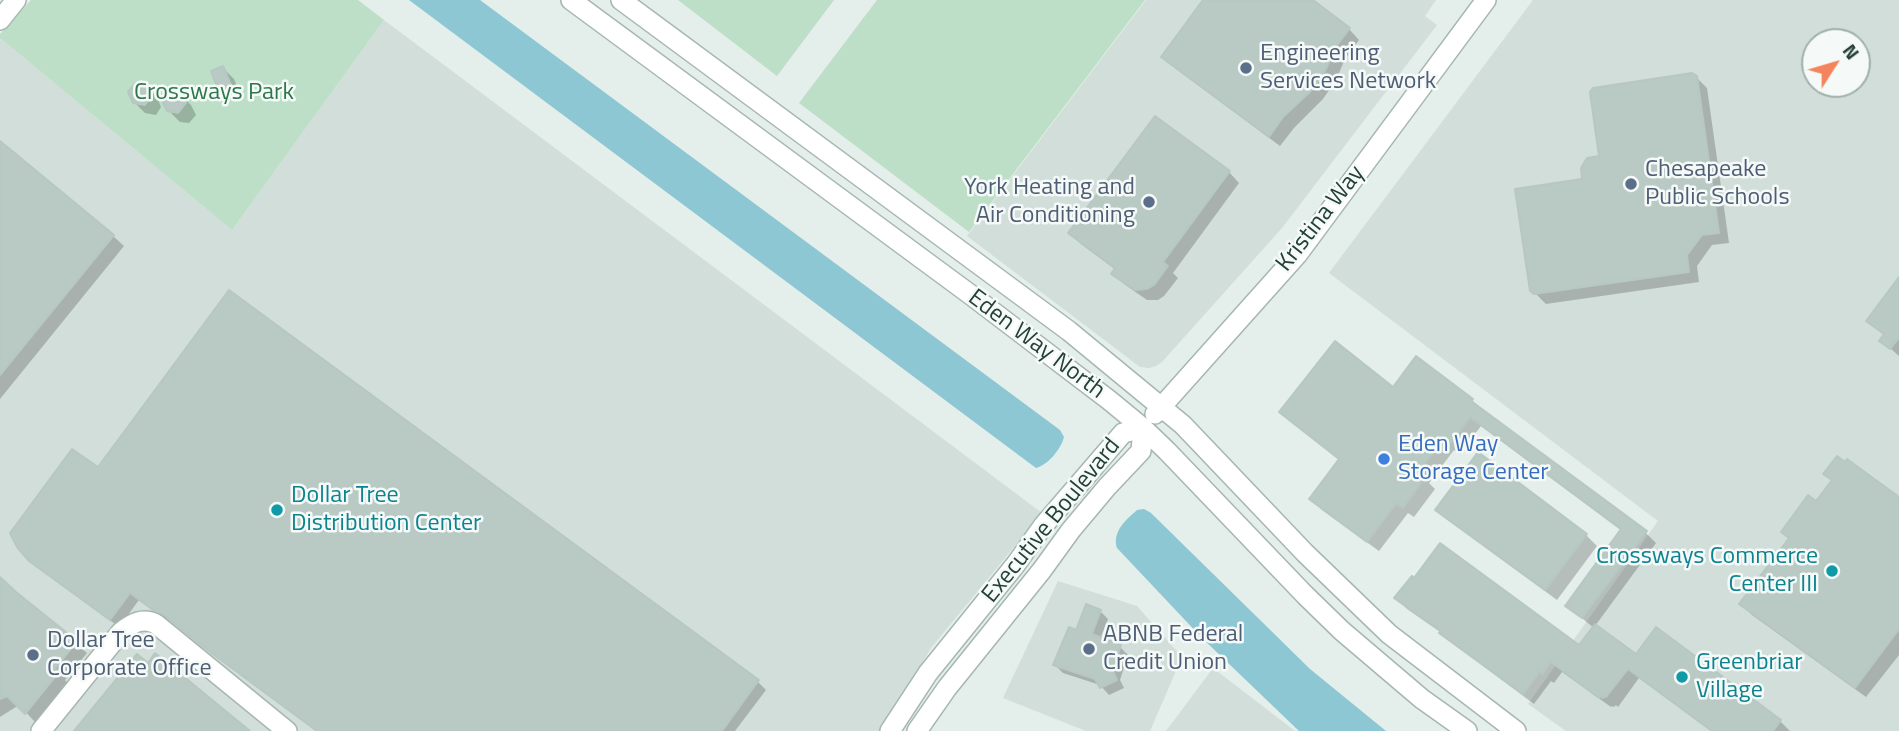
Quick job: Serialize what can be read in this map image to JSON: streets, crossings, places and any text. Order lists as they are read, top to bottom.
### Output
{
  "streets": {
    "street": ["Kristina Way", "Eden Way North", "Executive Boulevard"]
  },
  "crossings": [
    ["Kristina Way", "Eden Way North"],
    ["Kristina Way", "Executive Boulevard"],
    ["Eden Way North", "Executive Boulevard"]
  ],
  "parks": ["Crossways Park"],
  "places": [
    "Engineering Services Network",
    "Chesapeake Public Schools",
    "York Heating and Air Conditioning",
    "Eden Way Storage Center",
    "Dollar Tree Distribution Center",
    "Crossways Commerce Center III",
    "ABNB Federal Credit Union",
    "Dollar Tree Corporate Office",
    "Greenbriar Village"
  ],
  "north": "top right"
}
